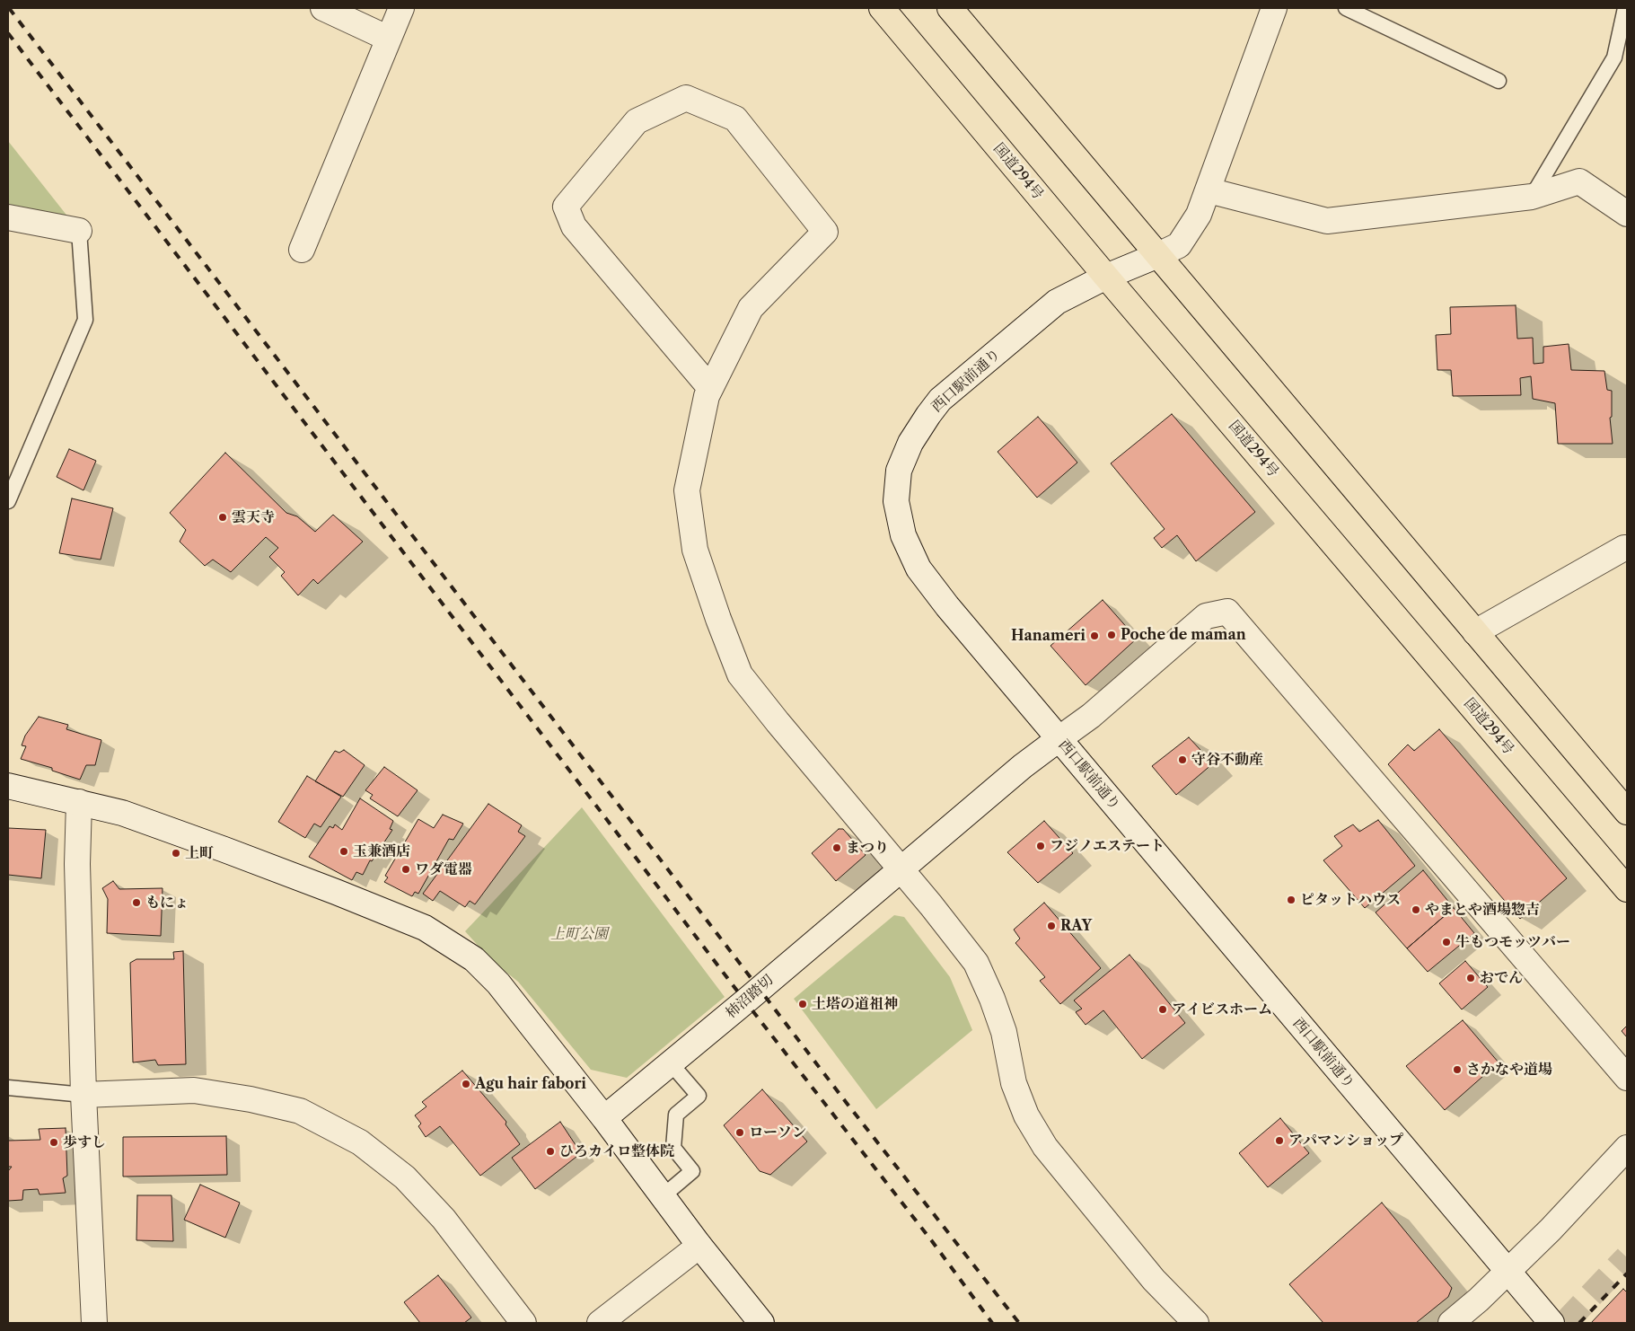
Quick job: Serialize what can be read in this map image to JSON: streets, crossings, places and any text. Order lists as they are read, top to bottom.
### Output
{
  "streets": {
    "highway": ["国道294号"],
    "street": ["西口駅前通り", "柿沼踏切"]
  },
  "crossings": [
    ["国道294号", "西口駅前通り"],
    ["西口駅前通り", "柿沼踏切"]
  ],
  "parks": ["上町公園"],
  "places": [
    "雲天寺",
    "Poche de maman",
    "Hanameri",
    "守谷不動産",
    "フジノエステート",
    "まつり",
    "玉兼酒店",
    "上町",
    "ワダ電器",
    "ピタットハウス",
    "もにょ",
    "やまとや酒場惣吉",
    "RAY",
    "牛もつモッツバー",
    "おでん",
    "土塔の道祖神",
    "アイビスホーム",
    "さかなや道場",
    "Agu hair fabori",
    "ローソン",
    "アパマンショップ",
    "歩すし",
    "ひろカイロ整体院"
  ]
}
